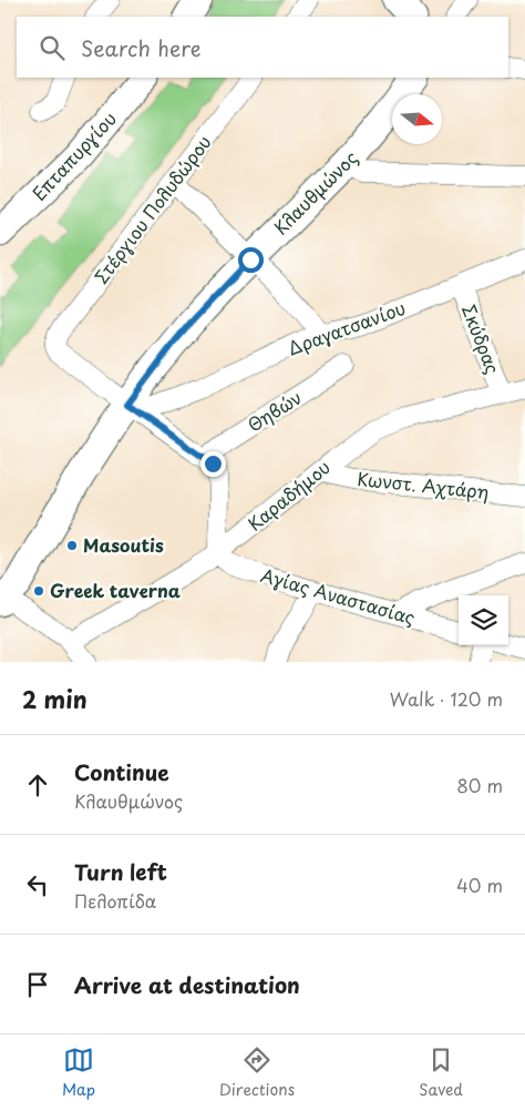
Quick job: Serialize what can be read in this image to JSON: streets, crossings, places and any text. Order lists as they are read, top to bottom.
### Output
{
  "streets": {
    "main road": ["Επταπυργίου", "Κλαυθμώνος"],
    "street": [
      "Στέργιου Πολυδώρου",
      "Δραγατσανίου",
      "Σκύδρας",
      "Θηβών",
      "Κωνστ. Αχτάρη",
      "Καραδήμου",
      "Αγίας Αναστασίας"
    ]
  },
  "crossings": [
    ["Κλαυθμώνος", "Στέργιου Πολυδώρου"],
    ["Κλαυθμώνος", "Δραγατσανίου"],
    ["Στέργιου Πολυδώρου", "Δραγατσανίου"],
    ["Δραγατσανίου", "Σκύδρας"],
    ["Σκύδρας", "Καραδήμου"],
    ["Κωνστ. Αχτάρη", "Καραδήμου"],
    ["Καραδήμου", "Αγίας Αναστασίας"]
  ],
  "places": ["Masoutis", "Greek taverna"],
  "north": "right",
  "page": {
    "search": "Search here",
    "heading": ["2 min", "Walk · 120 m"],
    "list": [
      ["Continue", "Κλαυθμώνος", "80 m"],
      ["Turn left", "Πελοπίδα", "40 m"],
      "Arrive at destination"
    ],
    "nav": ["Map", "Directions", "Saved"]
  }
}
